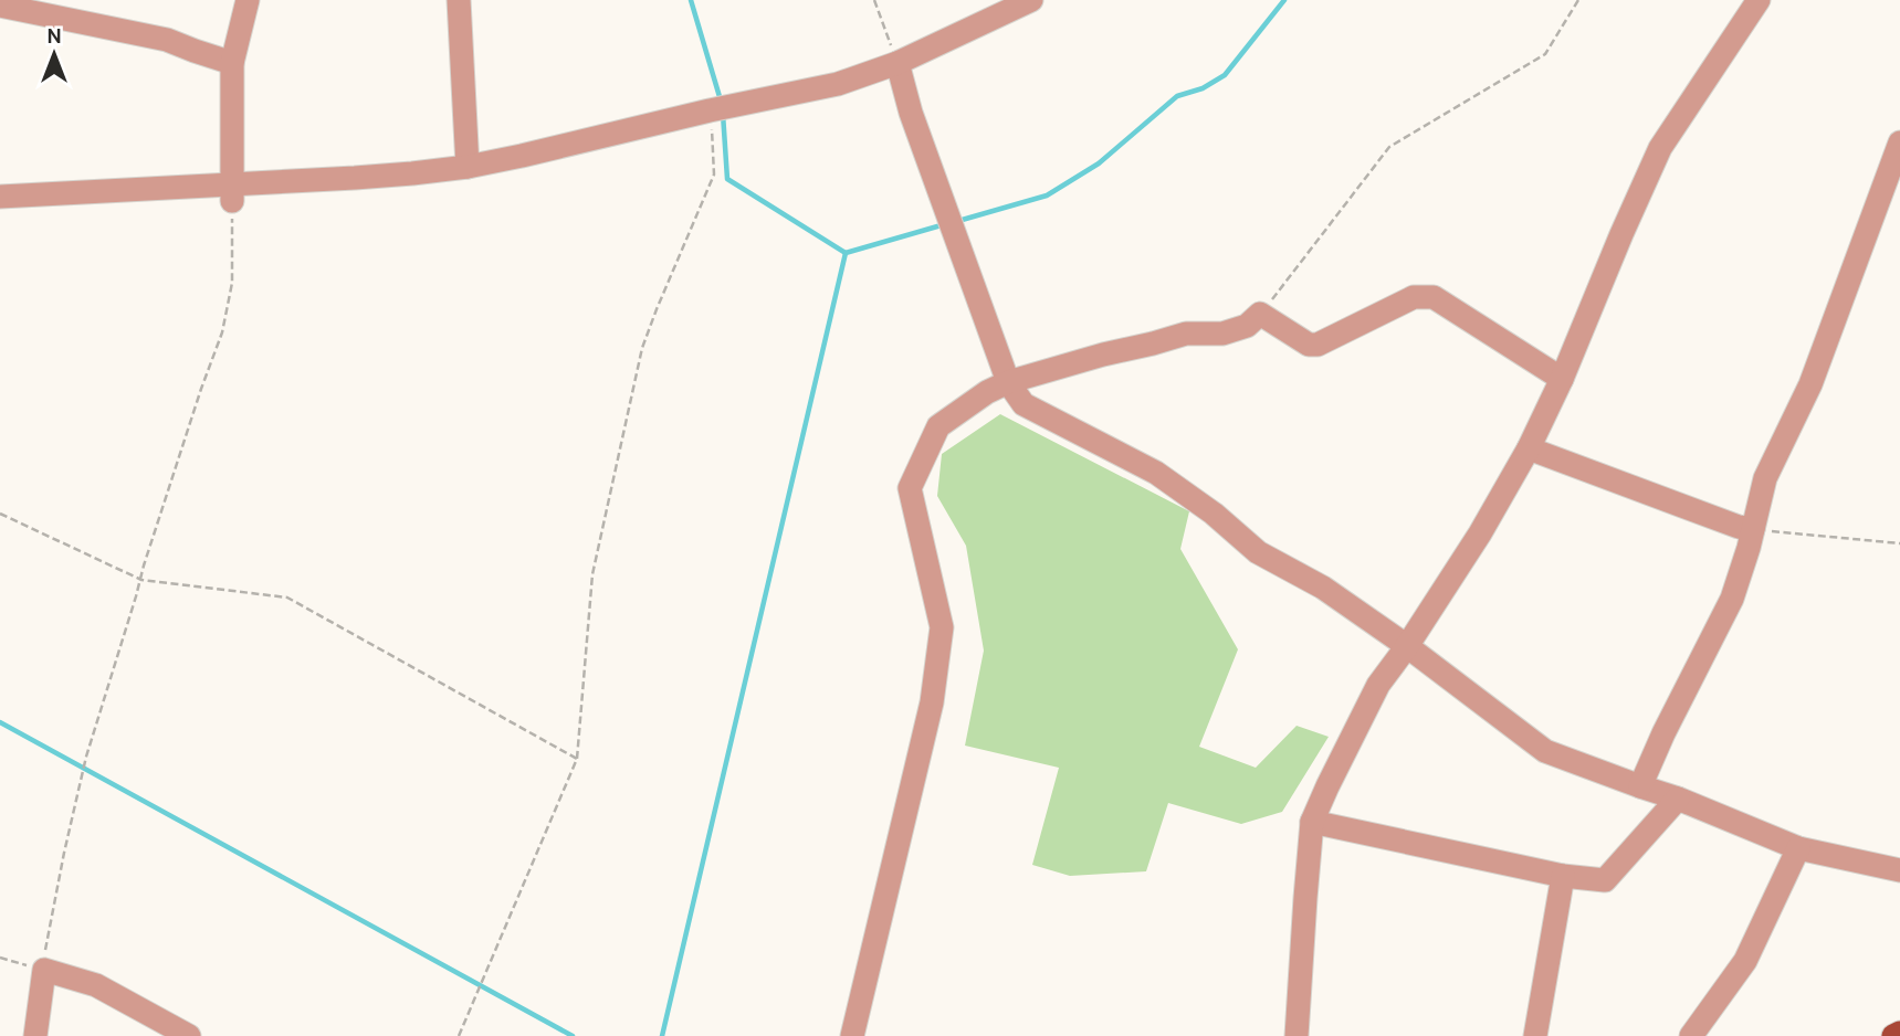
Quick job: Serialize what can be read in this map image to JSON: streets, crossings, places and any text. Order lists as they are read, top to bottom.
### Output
{
  "north": "top"
}
